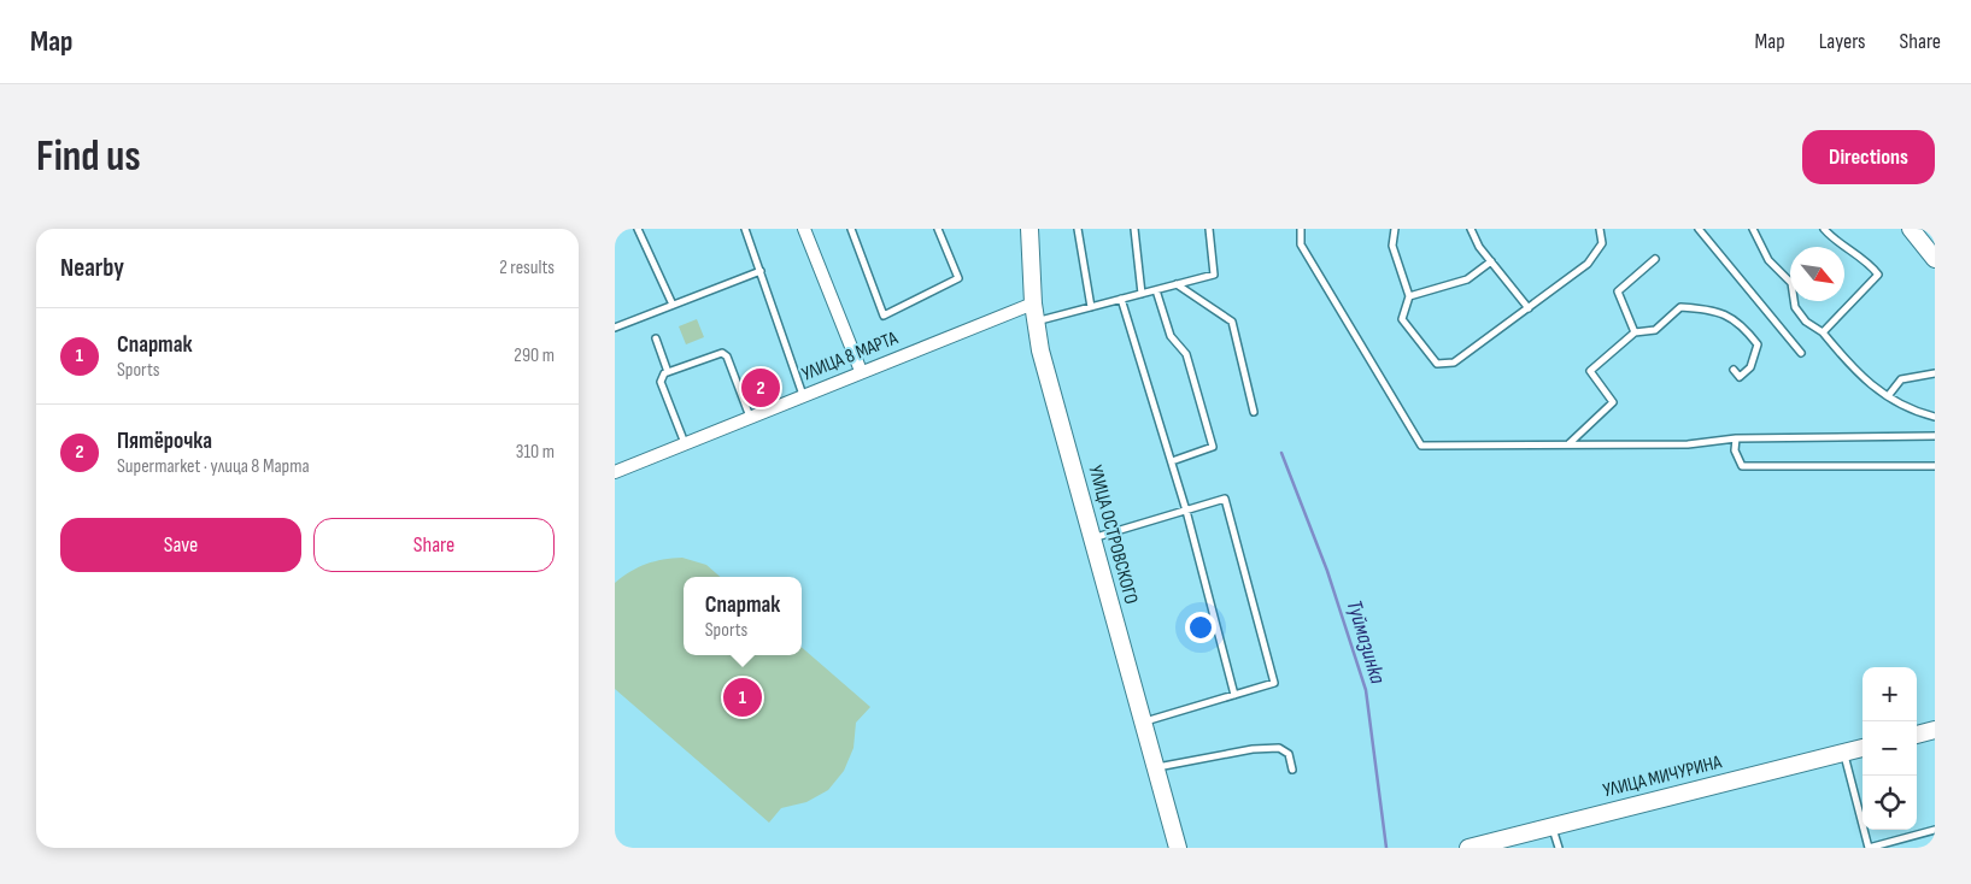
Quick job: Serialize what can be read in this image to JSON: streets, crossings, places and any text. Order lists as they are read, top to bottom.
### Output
{
  "streets": {
    "main road": ["УЛИЦА ОСТРОВСКОГО", "УЛИЦА МИЧУРИНА"],
    "street": ["УЛИЦА 8 МАРТА"]
  },
  "crossings": [
    ["УЛИЦА 8 МАРТА", "УЛИЦА ОСТРОВСКОГО"]
  ],
  "water": ["Туймазинка"],
  "north": "bottom right",
  "page": {
    "header": "Map",
    "nav": ["Map", "Layers", "Share"],
    "buttons": [
      "Directions",
      ["Save", "Share"]
    ],
    "title": "Find us",
    "heading": ["Nearby", "2 results"],
    "list": [
      {
        "mark": "1",
        "name": "Спартак",
        "note": "Sports",
        "value": "290 m"
      },
      {
        "mark": "2",
        "name": "Пятёрочка",
        "note": "Supermarket · улица 8 Марта",
        "value": "310 m"
      }
    ],
    "pins": ["2", "1"],
    "popup": ["Спартак", "Sports"],
    "map_buttons": ["+", "−"]
  }
}
